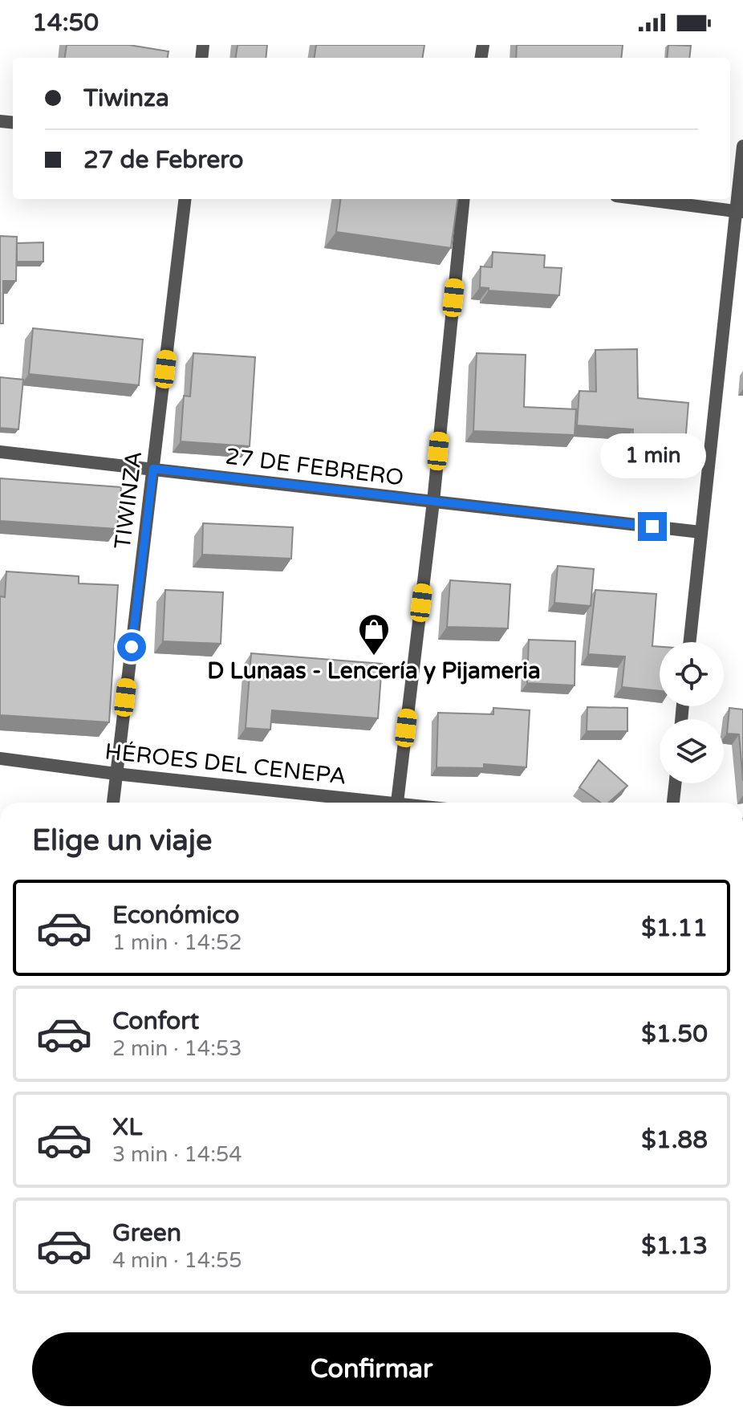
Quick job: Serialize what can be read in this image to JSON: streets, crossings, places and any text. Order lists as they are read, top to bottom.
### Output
{
  "streets": {
    "street": ["27 DE FEBRERO", "TIWINZA", "HÉROES DEL CENEPA"]
  },
  "crossings": [
    ["27 DE FEBRERO", "TIWINZA"],
    ["TIWINZA", "HÉROES DEL CENEPA"]
  ],
  "places": {
    "shop": ["D Lunaas - Lencería y Pijameria"]
  },
  "page": {
    "status": "14:50",
    "banner": ["Tiwinza", "27 de Febrero"],
    "bubble": "1 min",
    "heading": "Elige un viaje",
    "list": [
      {
        "name": "Económico",
        "note": "1 min · 14:52",
        "value": "$1.11"
      },
      {
        "name": "Confort",
        "note": "2 min · 14:53",
        "value": "$1.50"
      },
      {
        "name": "XL",
        "note": "3 min · 14:54",
        "value": "$1.88"
      },
      {
        "name": "Green",
        "note": "4 min · 14:55",
        "value": "$1.13"
      }
    ],
    "buttons": "Confirmar"
  }
}
